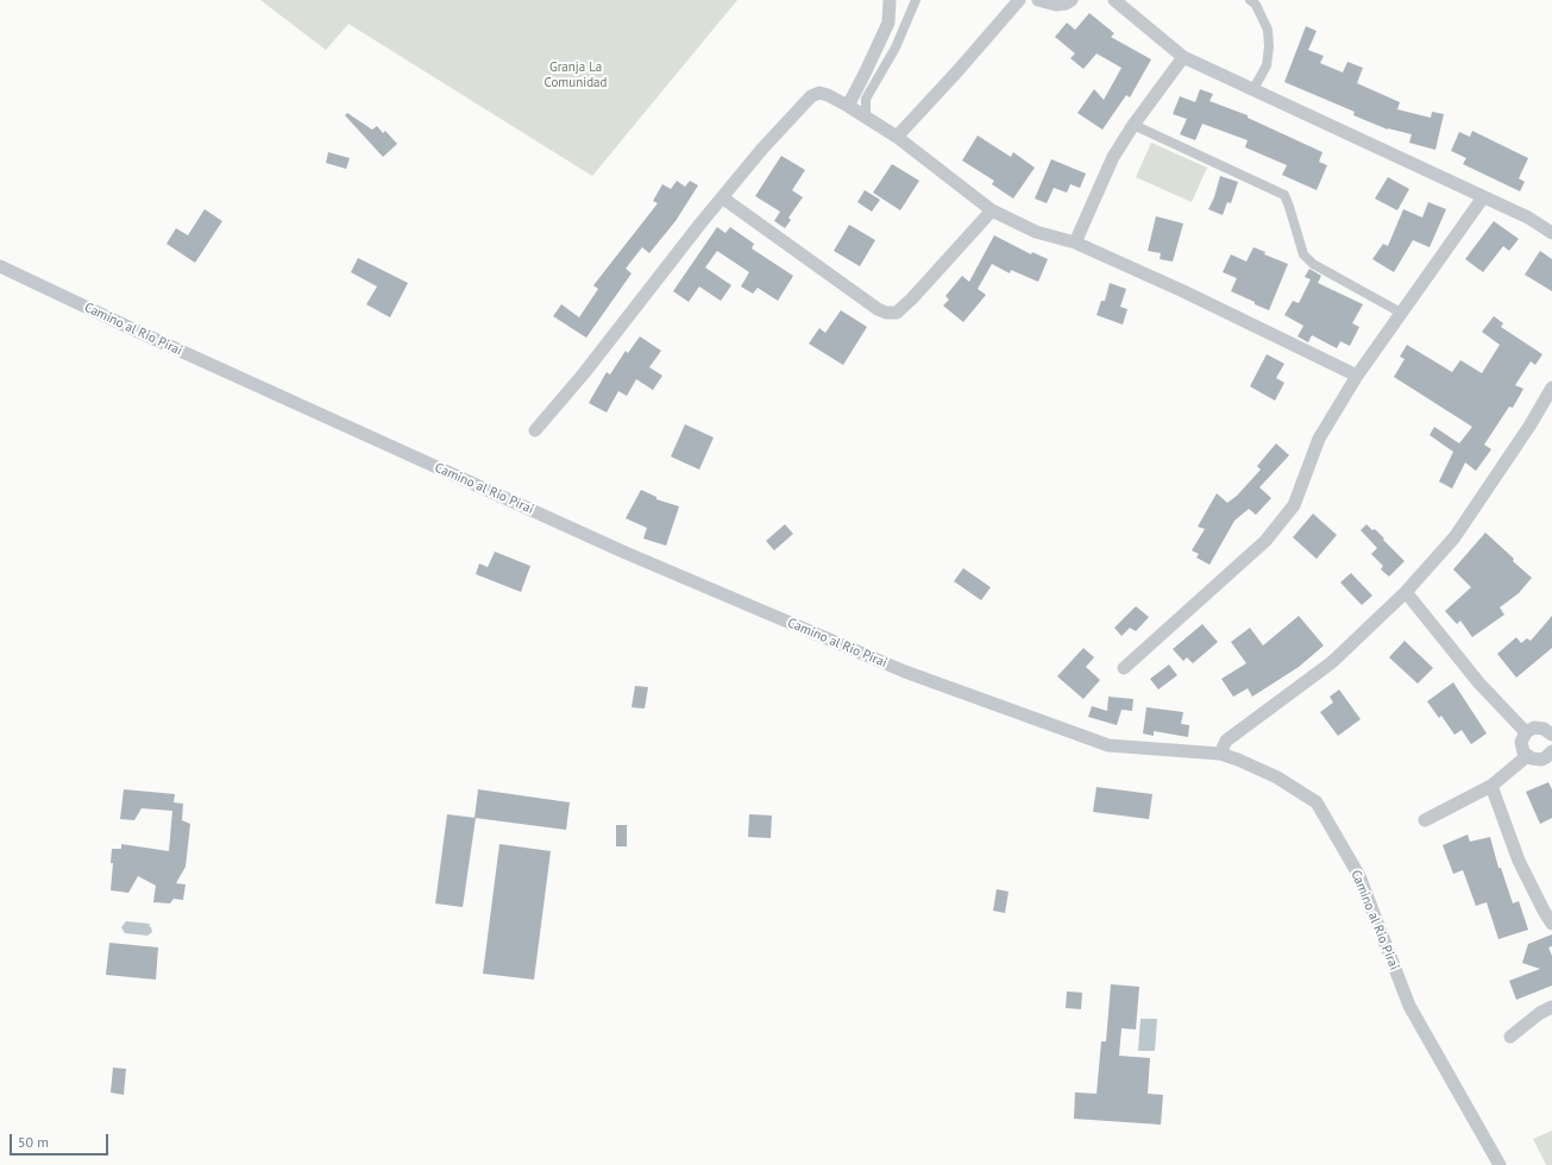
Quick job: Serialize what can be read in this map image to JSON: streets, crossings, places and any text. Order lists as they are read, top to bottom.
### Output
{
  "streets": {
    "street": ["Camino al Rio Pirai"]
  },
  "parks": ["Granja La Comunidad"],
  "scale_bar": "50 m"
}
